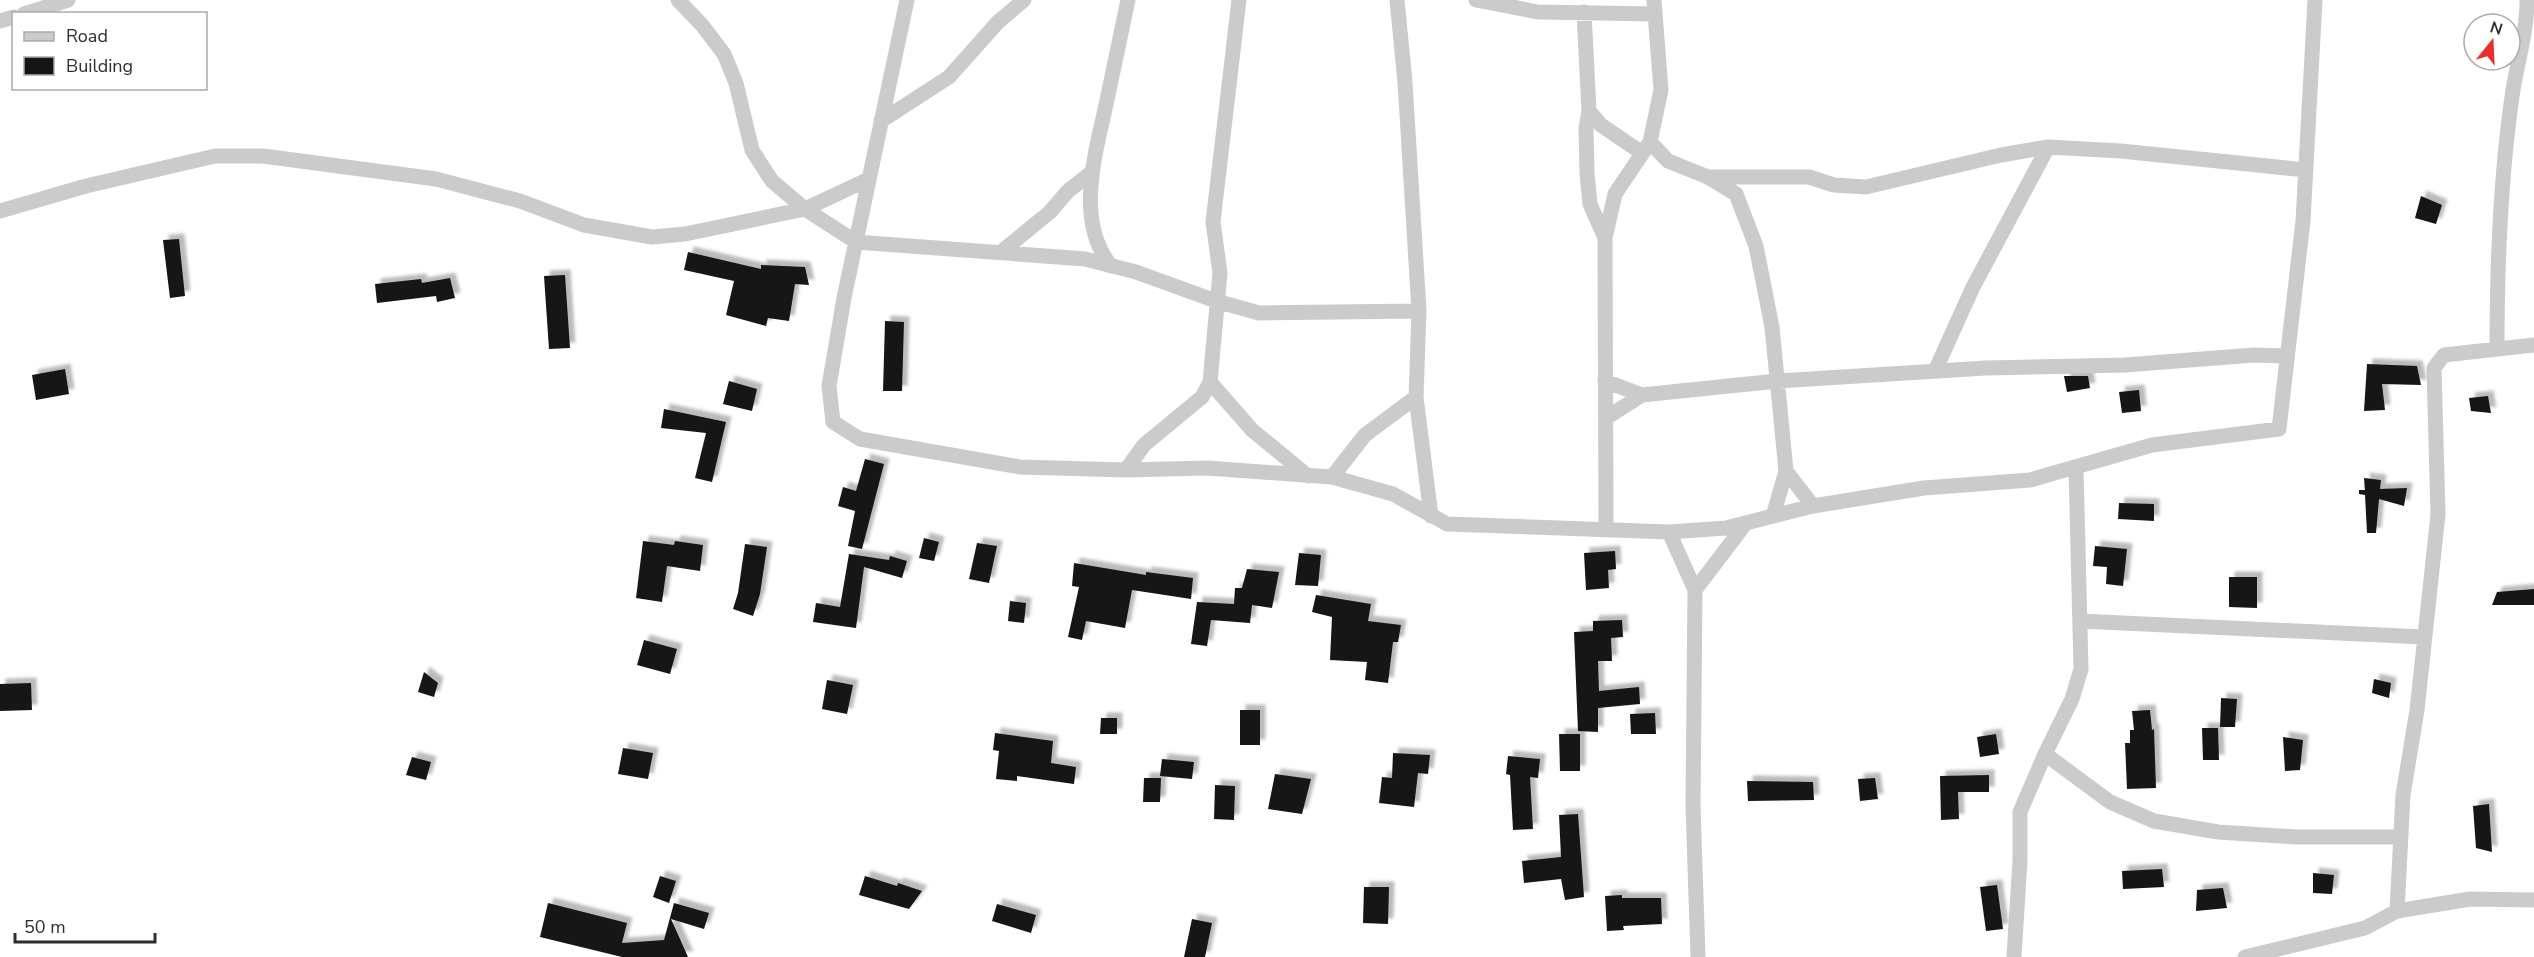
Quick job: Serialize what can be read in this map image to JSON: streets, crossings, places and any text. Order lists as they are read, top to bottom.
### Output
{
  "legend": ["Road", "Building"],
  "scale_bar": "50 m",
  "north": "top"
}
